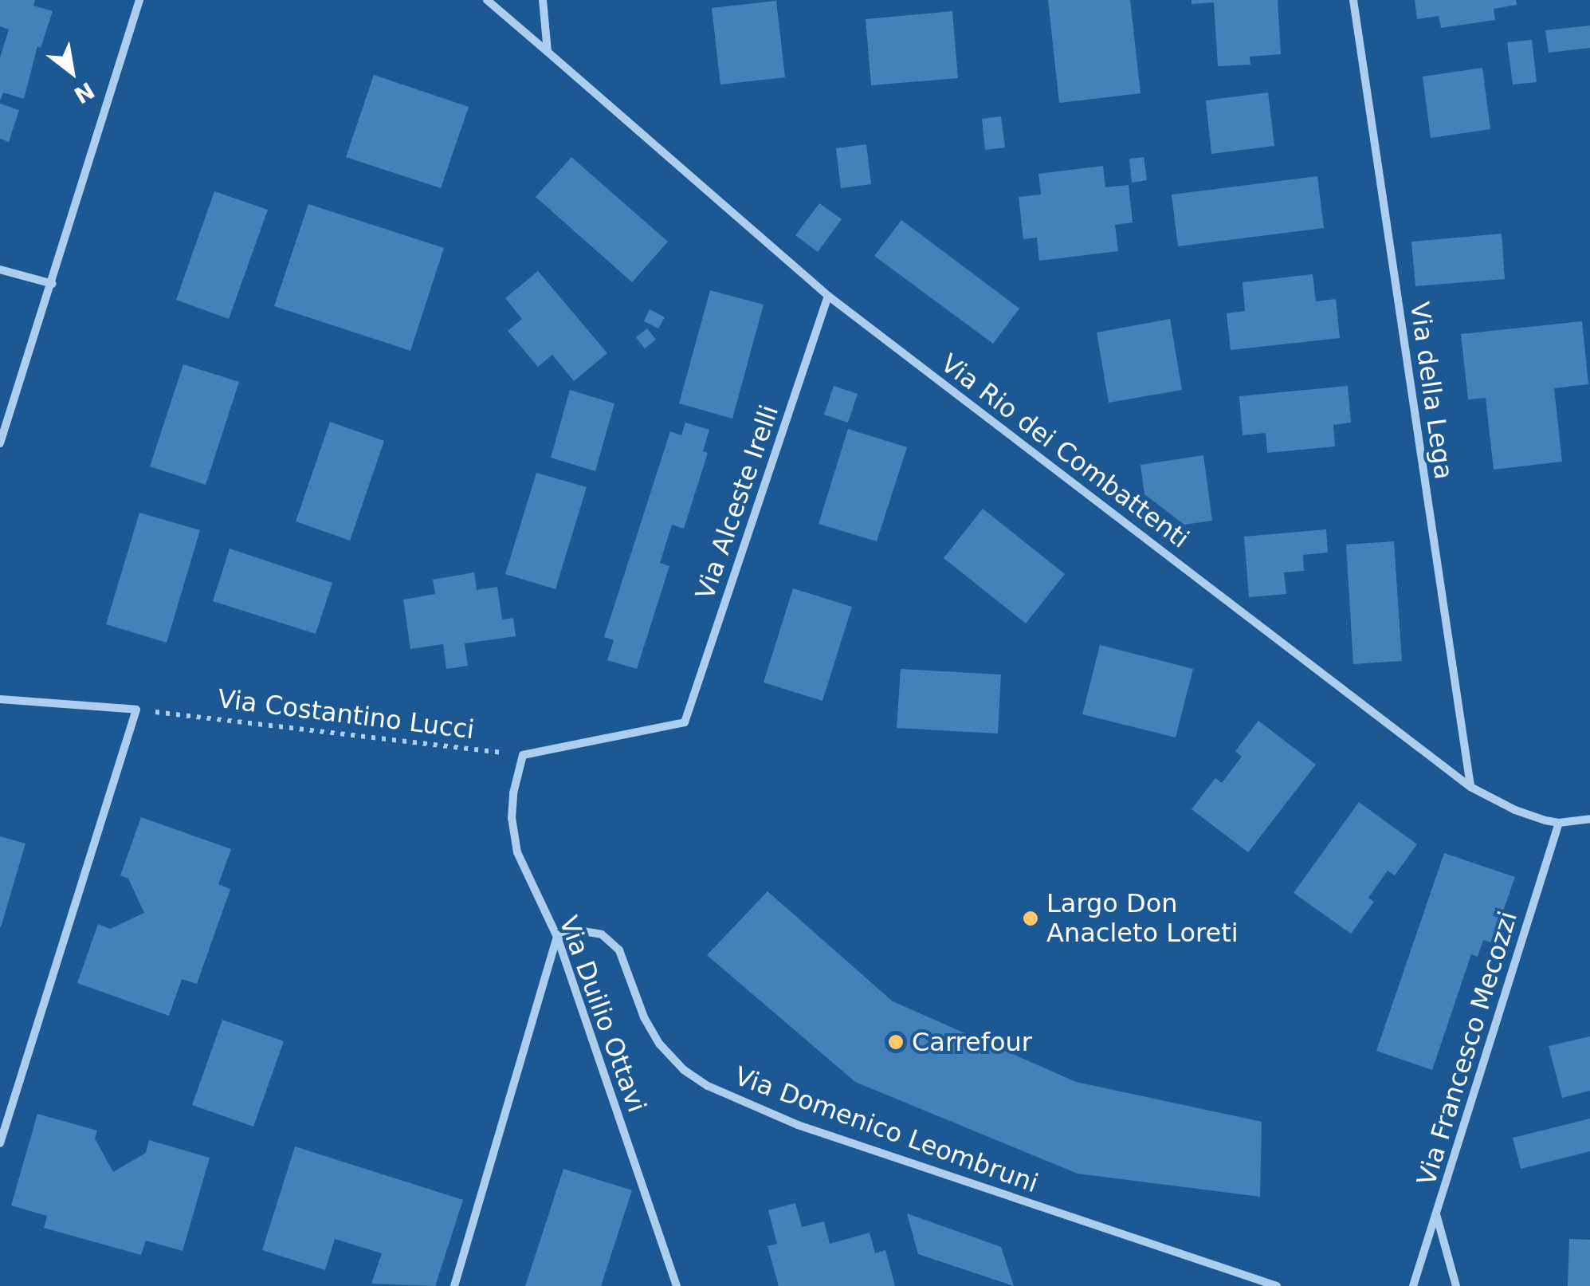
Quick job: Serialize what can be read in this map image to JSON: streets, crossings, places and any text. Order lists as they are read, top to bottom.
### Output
{
  "streets": {
    "street": [
      "Via della Lega",
      "Via Rio dei Combattenti",
      "Via Alceste Irelli",
      "Via Duilio Ottavi",
      "Via Francesco Mecozzi",
      "Via Domenico Leombruni"
    ],
    "path": ["Via Costantino Lucci"]
  },
  "crossings": [
    ["Via della Lega", "Via Rio dei Combattenti"],
    ["Via Rio dei Combattenti", "Via Alceste Irelli"],
    ["Via Rio dei Combattenti", "Via Francesco Mecozzi"],
    ["Via Alceste Irelli", "Via Costantino Lucci"],
    ["Via Alceste Irelli", "Via Duilio Ottavi"],
    ["Via Costantino Lucci", "Via Duilio Ottavi"],
    ["Via Duilio Ottavi", "Via Domenico Leombruni"]
  ],
  "places": ["Largo Don Anacleto Loreti", "Carrefour"],
  "north": "bottom right"
}
